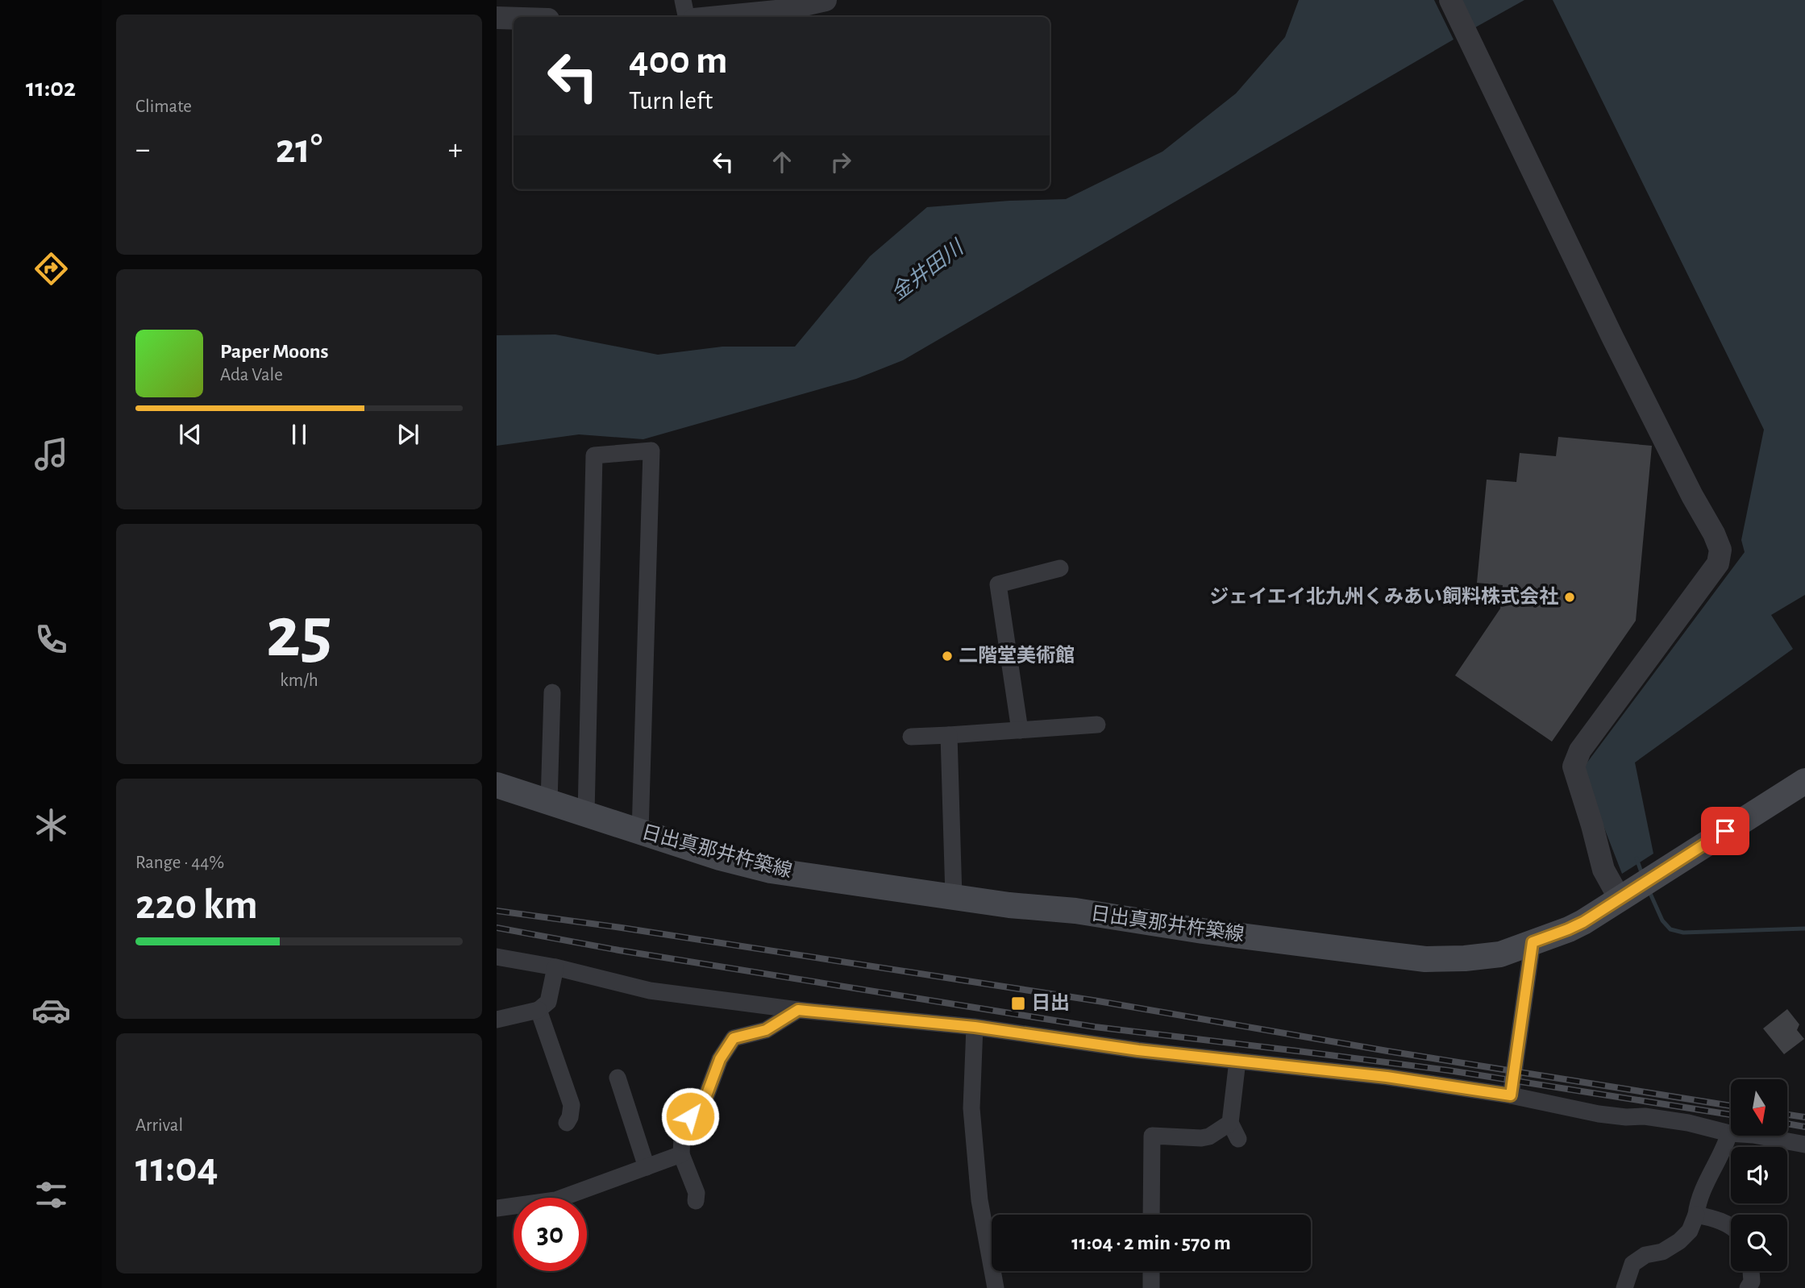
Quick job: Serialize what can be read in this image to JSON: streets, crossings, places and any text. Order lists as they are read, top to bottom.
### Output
{
  "streets": {
    "main road": ["日出真那井杵築線"]
  },
  "water": ["金井田川"],
  "places": {
    "other": ["ジェイエイ北九州くみあい飼料株式会社", "二階堂美術館"],
    "transit": ["日出"]
  },
  "north": "bottom",
  "page": {
    "tabs": "11:02",
    "tile": [
      "Climate",
      ["25", "km/h"],
      ["Range · 44%", "220 km"],
      ["Arrival", "11:04"]
    ],
    "turn": ["400 m", "Turn left"],
    "heat": ["−", "21°", "+"],
    "song": ["Paper Moons", "Ada Vale"],
    "limit": "30",
    "trip": "11:04 · 2 min · 570 m"
  }
}
